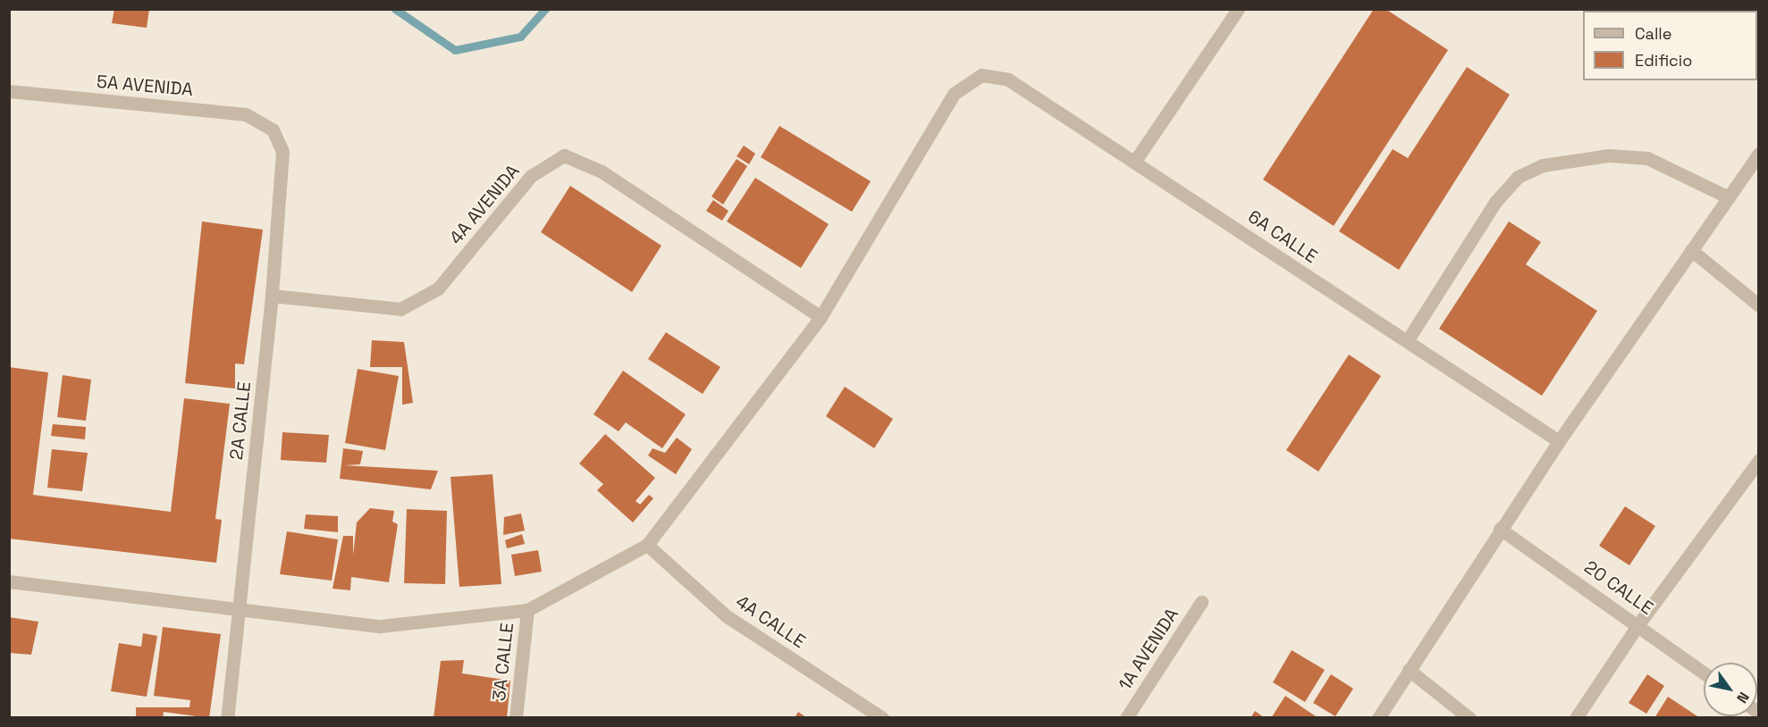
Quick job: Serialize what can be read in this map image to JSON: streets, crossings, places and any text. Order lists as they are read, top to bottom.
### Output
{
  "streets": {
    "street": [
      "5A AVENIDA",
      "4A AVENIDA",
      "6A CALLE",
      "2A CALLE",
      "20 CALLE",
      "4A CALLE",
      "1A AVENIDA",
      "3A CALLE"
    ]
  },
  "crossings": [
    ["5A AVENIDA", "2A CALLE"],
    ["4A AVENIDA", "6A CALLE"],
    ["4A AVENIDA", "2A CALLE"]
  ],
  "legend": ["Calle", "Edificio"],
  "north": "bottom right"
}
